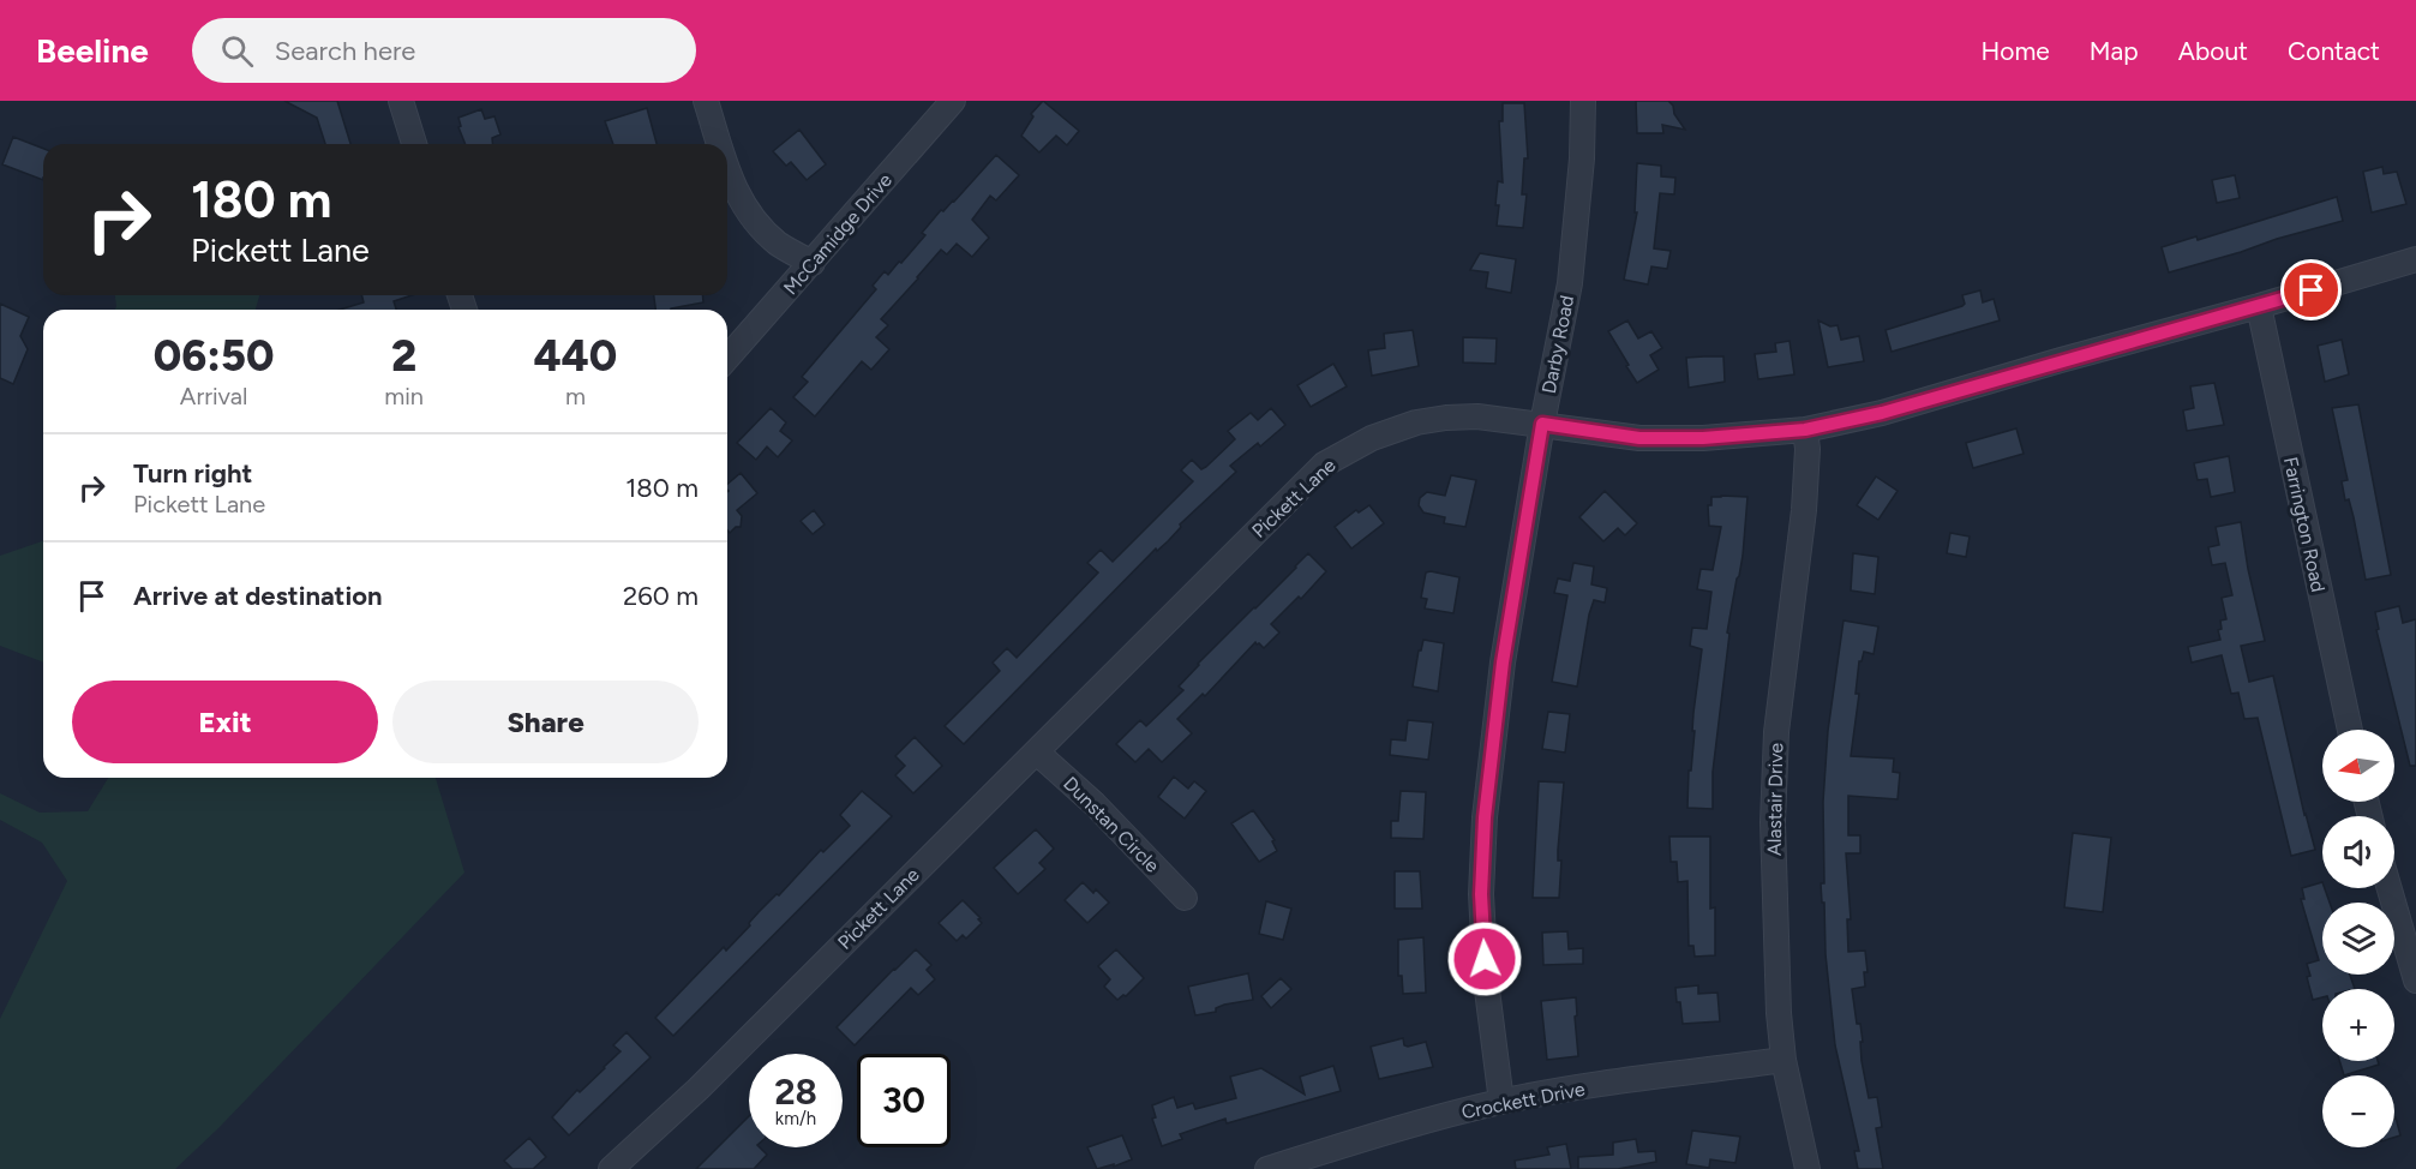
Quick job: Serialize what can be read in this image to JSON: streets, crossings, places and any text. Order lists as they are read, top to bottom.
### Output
{
  "streets": {
    "street": [
      "McCamidge Drive",
      "Darby Road",
      "Pickett Lane",
      "Farrington Road",
      "Alastair Drive",
      "Dunstan Circle",
      "Crockett Drive"
    ]
  },
  "crossings": [
    ["Darby Road", "Pickett Lane"],
    ["Darby Road", "Crockett Drive"],
    ["Pickett Lane", "Farrington Road"],
    ["Pickett Lane", "Alastair Drive"],
    ["Pickett Lane", "Dunstan Circle"],
    ["Alastair Drive", "Crockett Drive"]
  ],
  "north": "left",
  "page": {
    "header": "Beeline",
    "search": "Search here",
    "nav": [
      "Home",
      "Map",
      "About",
      "Contact"
    ],
    "turn": ["180 m", "Pickett Lane"],
    "eta": [
      "06:50",
      "Arrival",
      "2",
      "min",
      "440",
      "m"
    ],
    "list": [
      {
        "name": "Turn right",
        "note": "Pickett Lane",
        "value": "180 m"
      },
      {
        "name": "Arrive at destination",
        "value": "260 m"
      }
    ],
    "buttons": ["Exit", "Share"],
    "map_buttons": ["+", "−"],
    "speed": "28 km/h",
    "limit": "30"
  }
}
